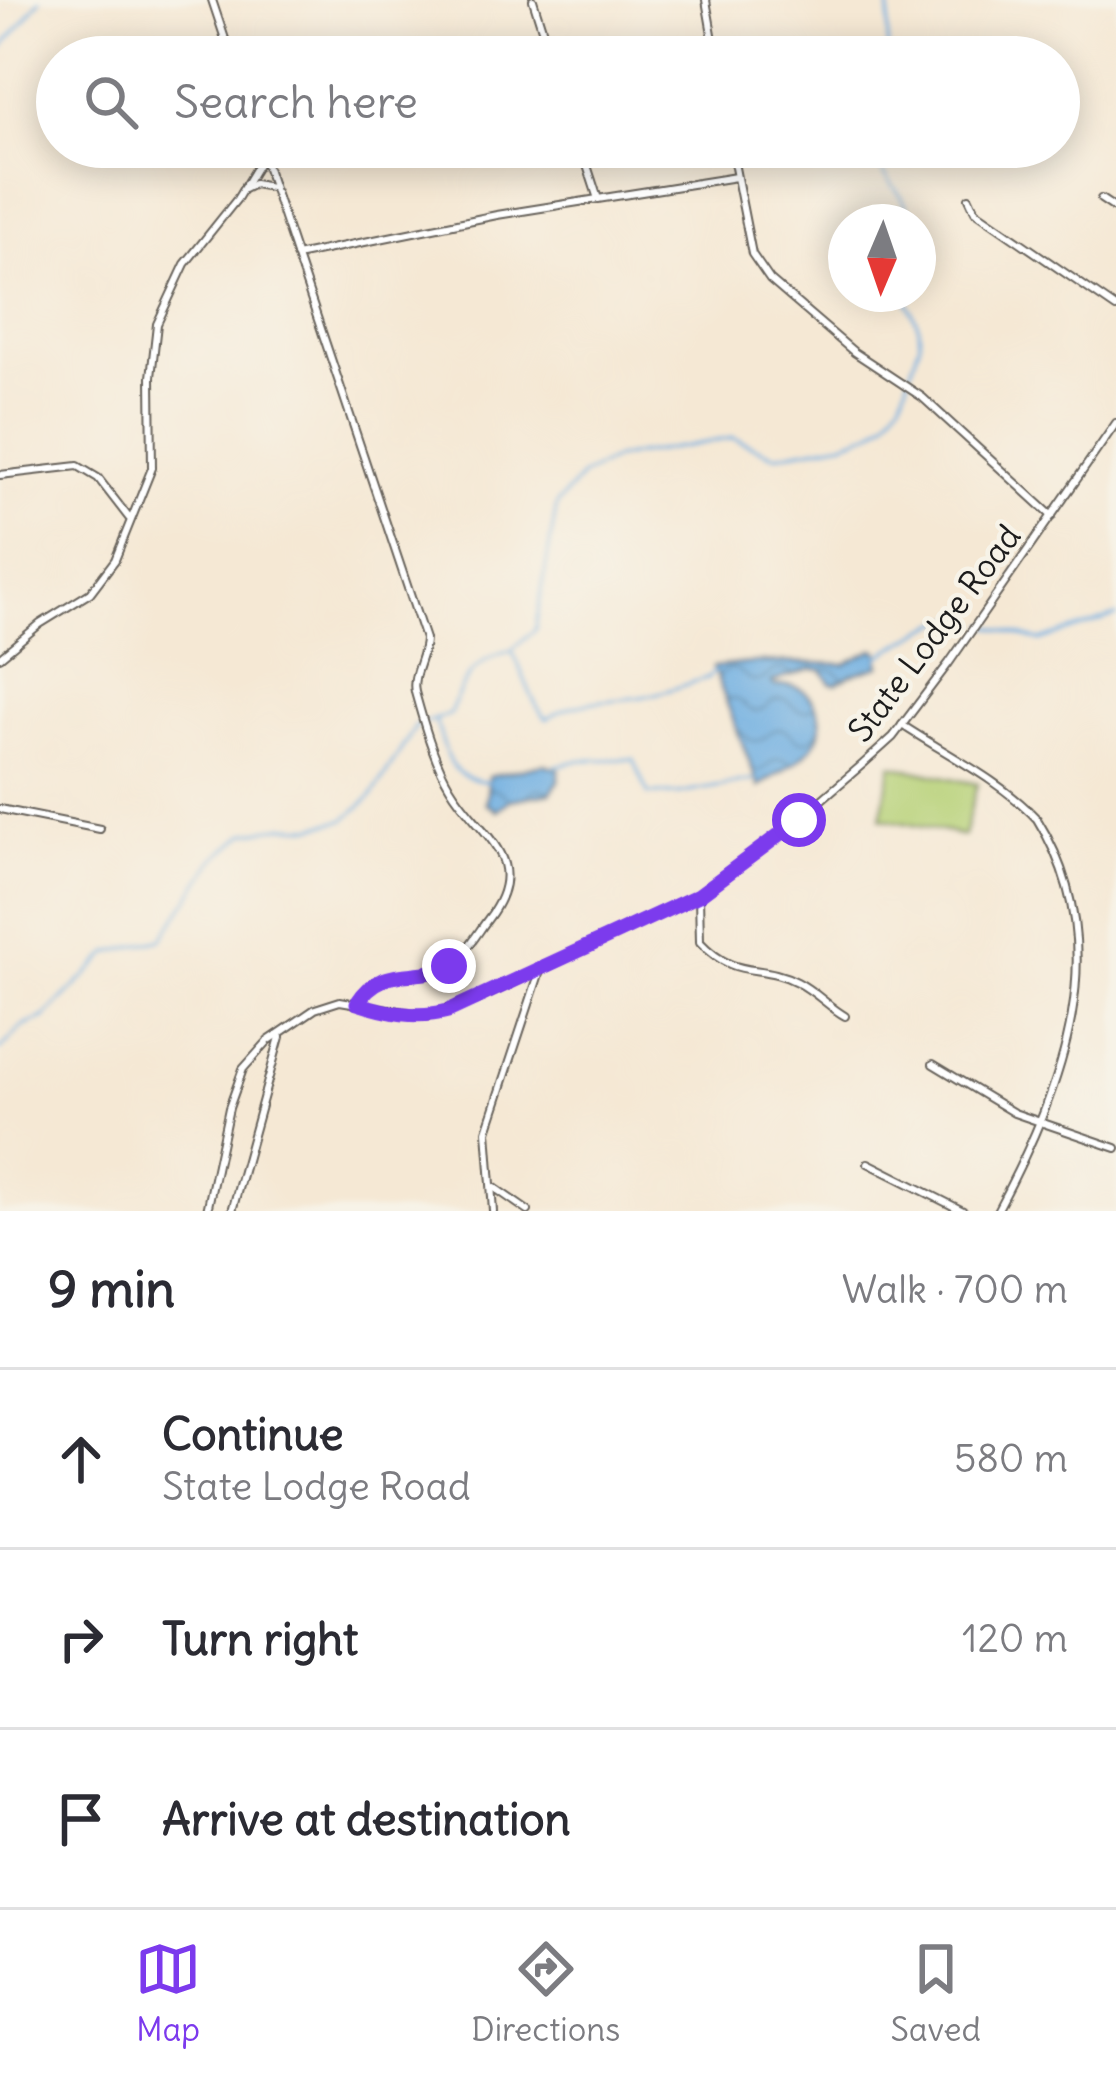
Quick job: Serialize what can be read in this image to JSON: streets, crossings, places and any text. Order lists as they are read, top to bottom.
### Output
{
  "streets": {
    "street": ["State Lodge Road"]
  },
  "north": "bottom",
  "page": {
    "search": "Search here",
    "heading": ["9 min", "Walk · 700 m"],
    "list": [
      ["Continue", "State Lodge Road", "580 m"],
      ["Turn right", "120 m"],
      "Arrive at destination"
    ],
    "nav": ["Map", "Directions", "Saved"]
  }
}
